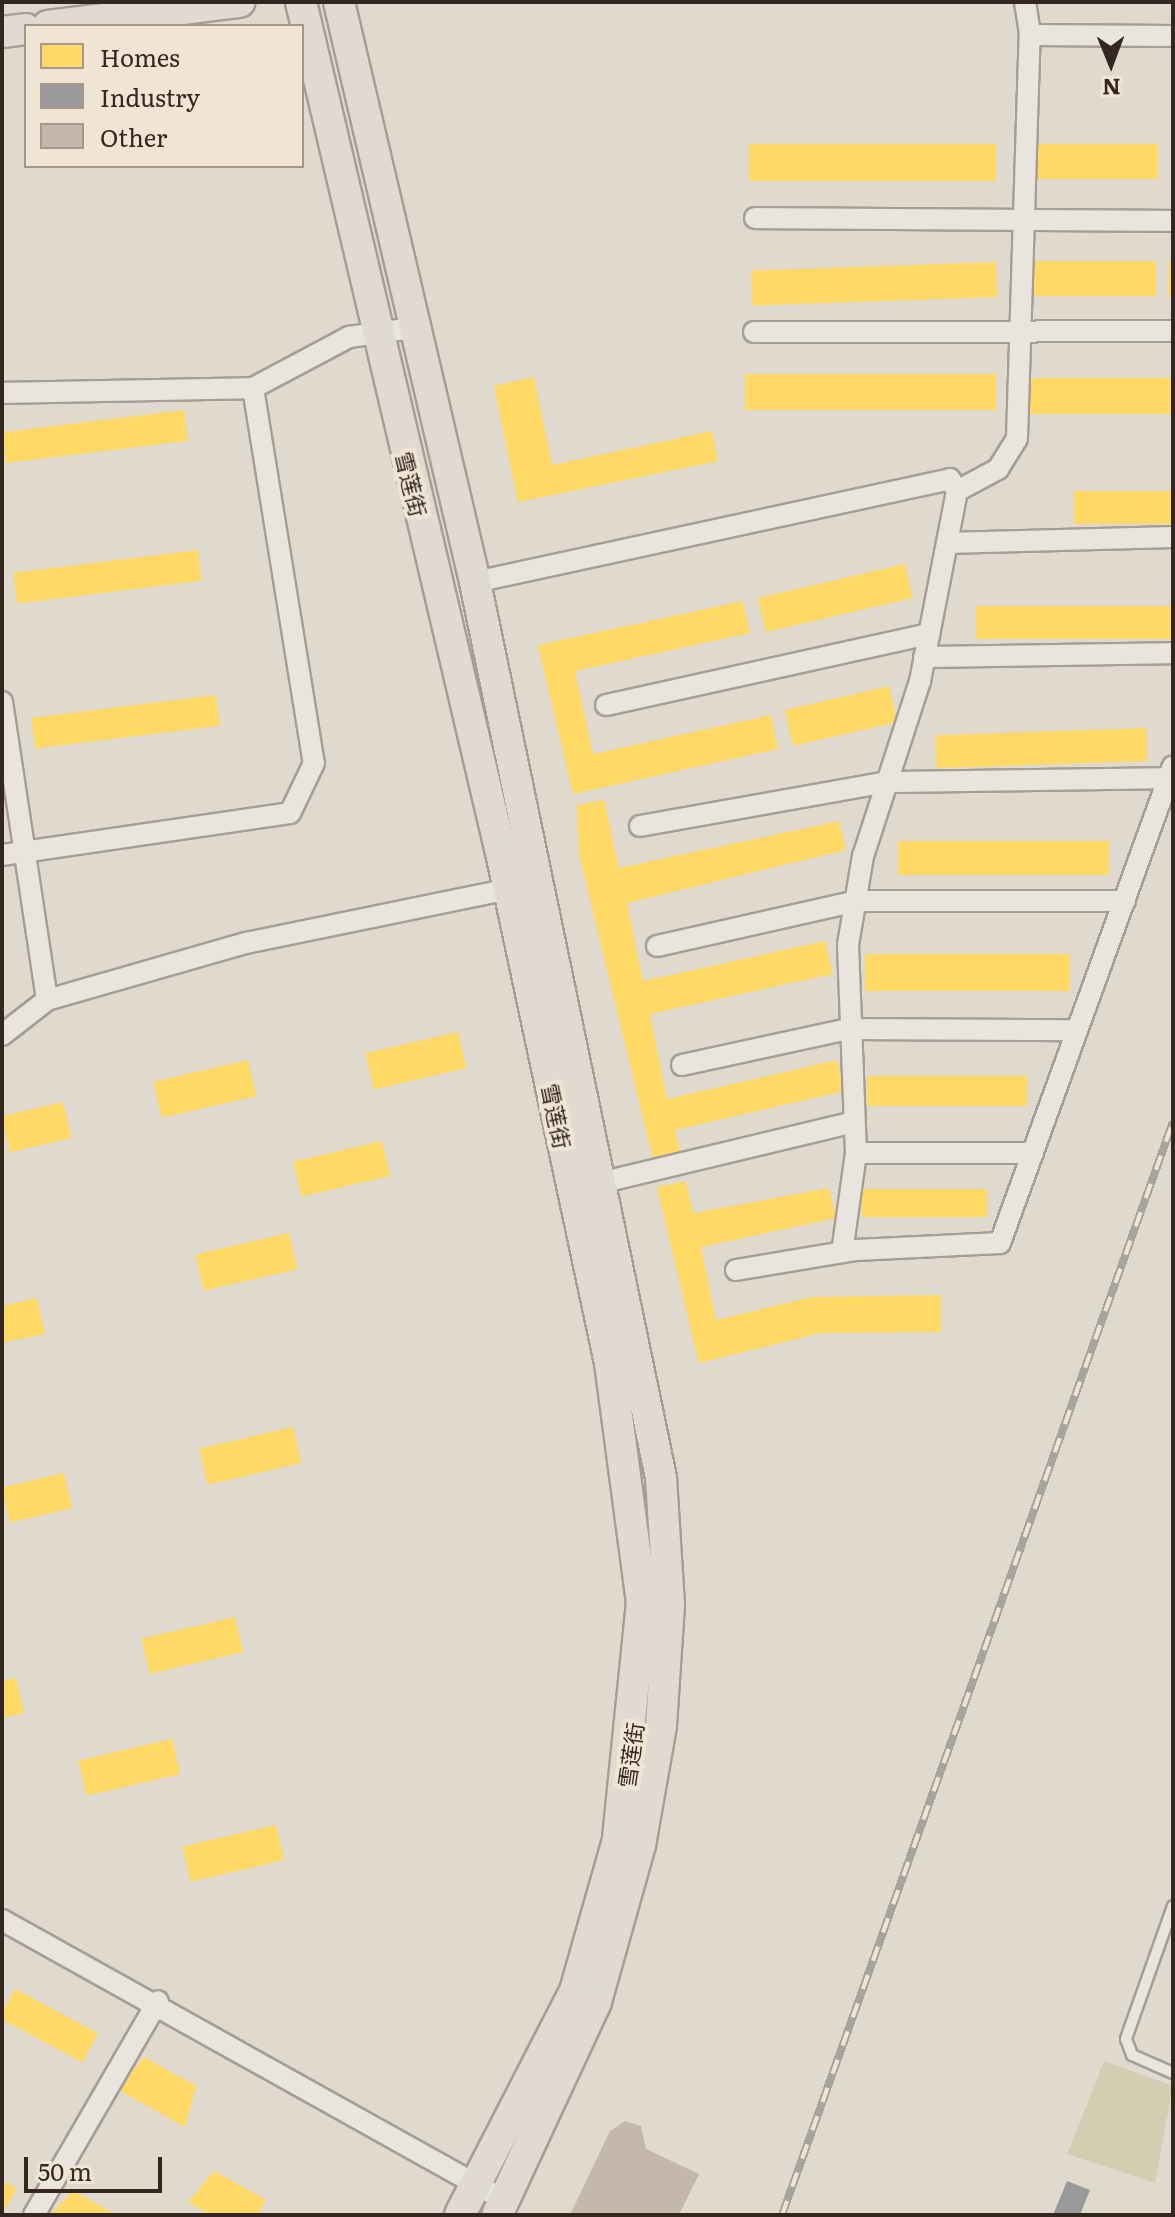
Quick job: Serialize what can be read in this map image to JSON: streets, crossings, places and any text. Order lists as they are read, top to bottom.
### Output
{
  "streets": {
    "main road": ["雪莲街"]
  },
  "legend": ["Homes", "Industry", "Other"],
  "scale_bar": "50 m",
  "north": "bottom"
}
